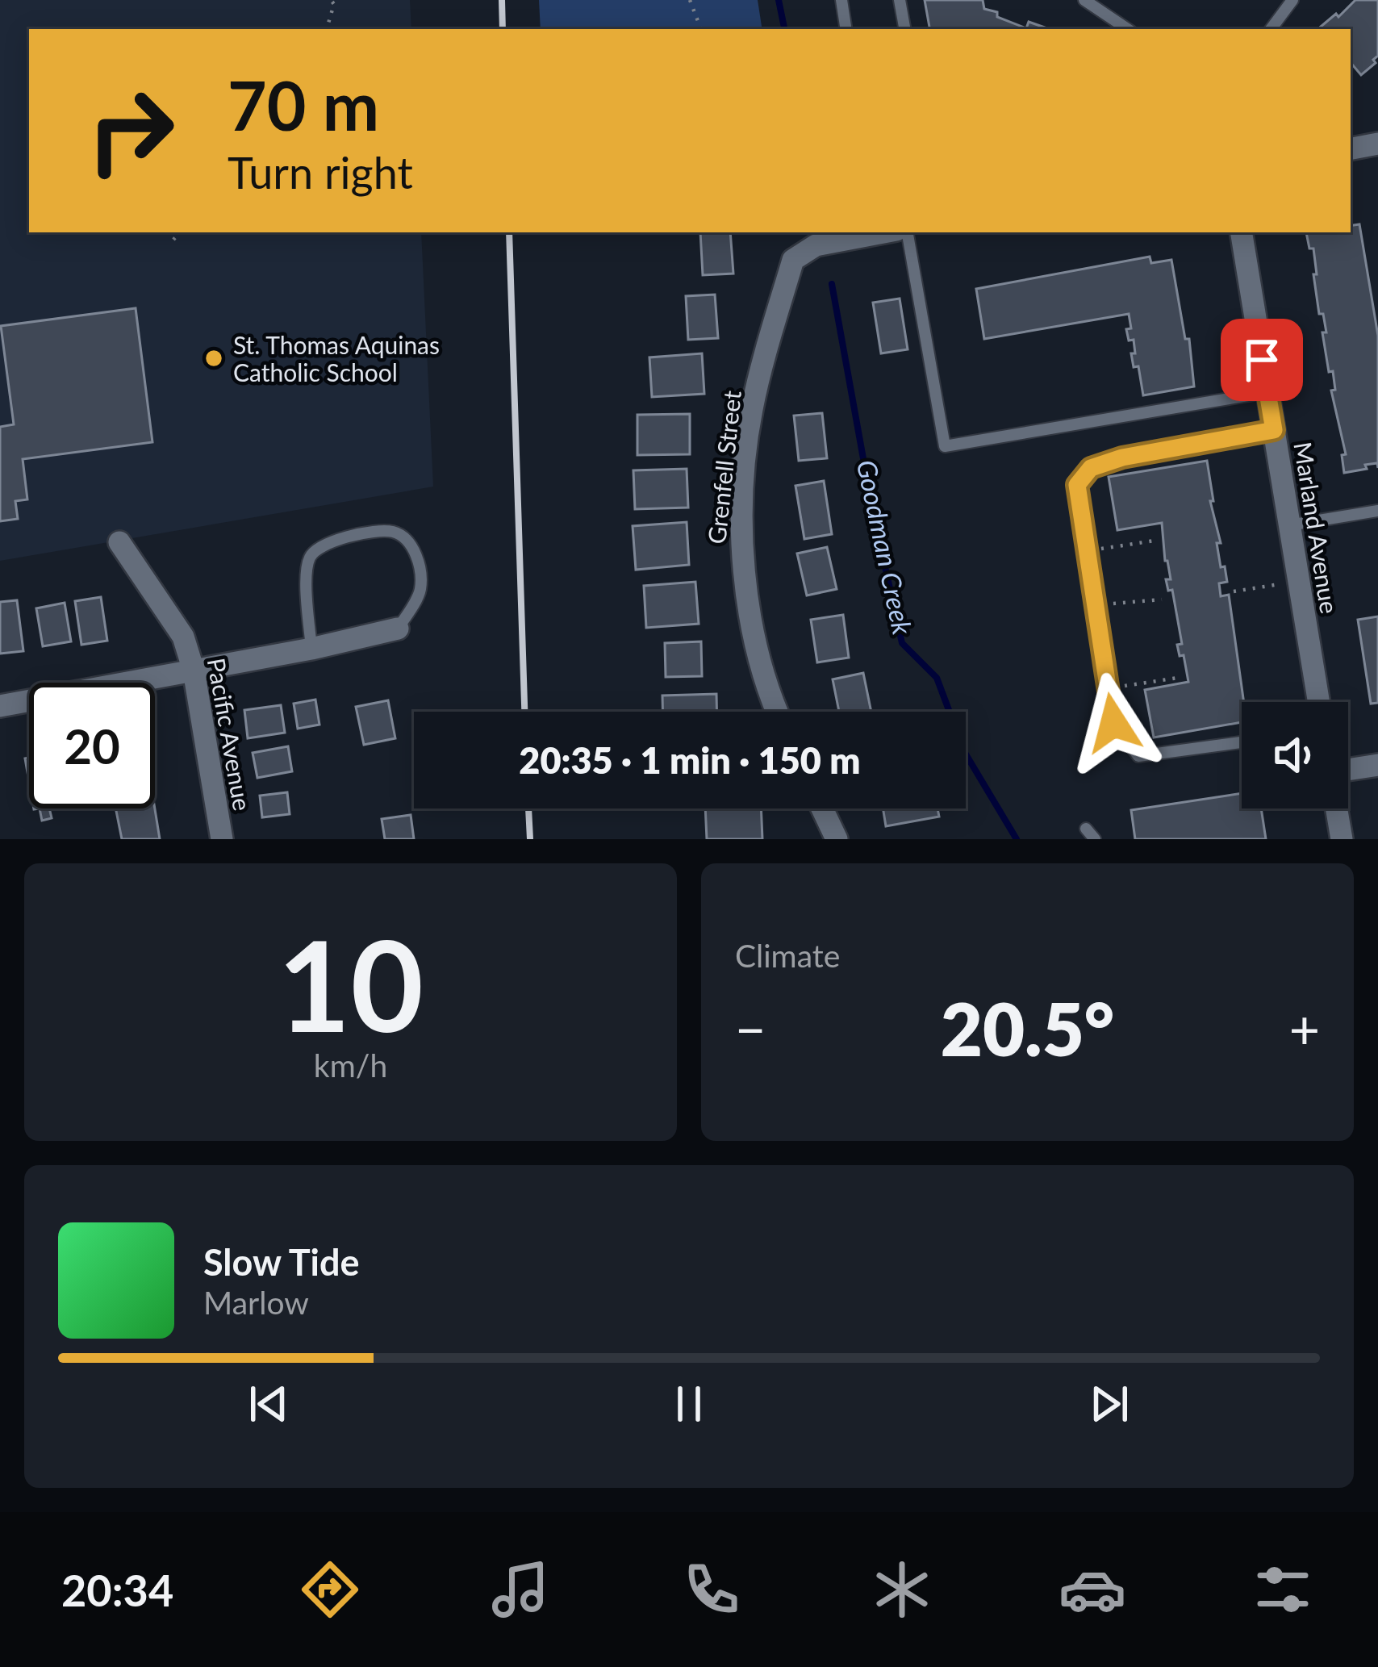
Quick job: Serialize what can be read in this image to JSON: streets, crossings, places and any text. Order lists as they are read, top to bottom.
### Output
{
  "streets": {
    "street": ["Grenfell Street", "Marland Avenue", "Pacific Avenue"]
  },
  "water": ["Goodman Creek"],
  "places": ["St. Thomas Aquinas Catholic School"],
  "page": {
    "turn": ["70 m", "Turn right"],
    "limit": "20",
    "trip": "20:35 · 1 min · 150 m",
    "tile": [
      ["10", "km/h"],
      "Climate"
    ],
    "heat": ["−", "20.5°", "+"],
    "song": ["Slow Tide", "Marlow"],
    "tabs": "20:34"
  }
}
